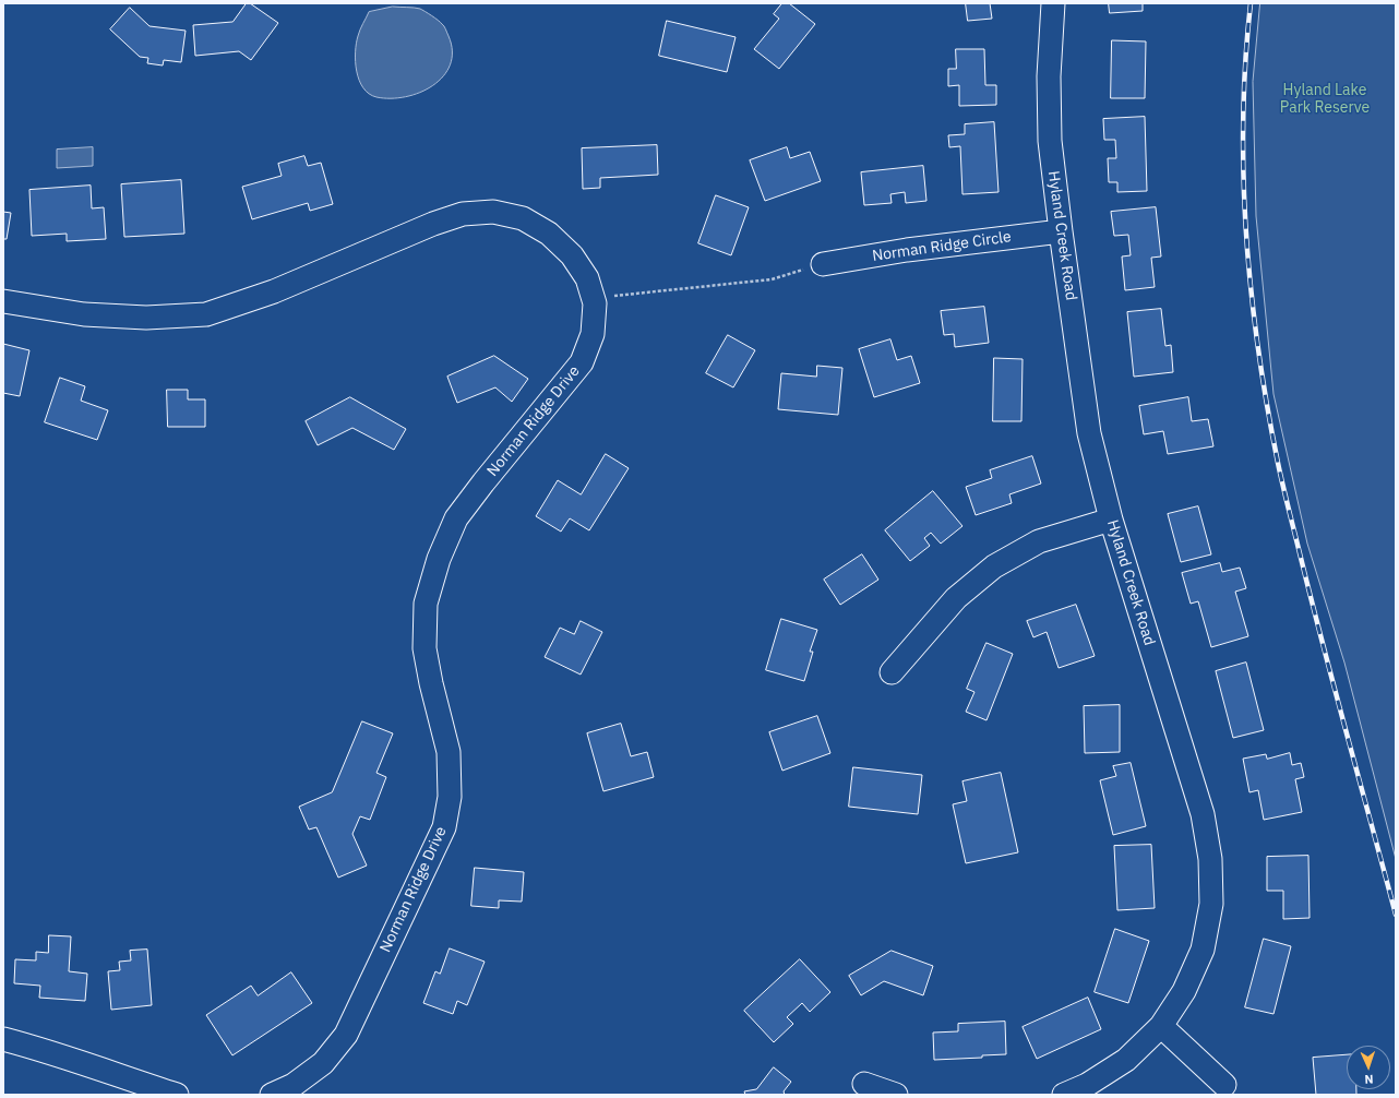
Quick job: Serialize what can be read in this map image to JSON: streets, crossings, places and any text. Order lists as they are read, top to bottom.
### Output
{
  "streets": {
    "street": ["Hyland Creek Road", "Norman Ridge Circle", "Norman Ridge Drive"]
  },
  "crossings": [
    ["Hyland Creek Road", "Norman Ridge Circle"]
  ],
  "parks": ["Hyland Lake Park Reserve"],
  "north": "bottom"
}
